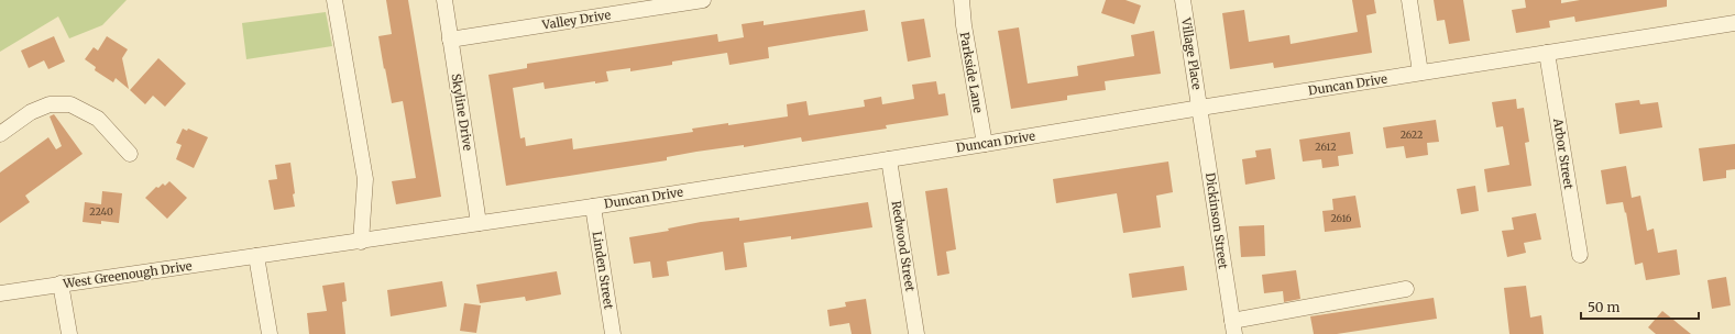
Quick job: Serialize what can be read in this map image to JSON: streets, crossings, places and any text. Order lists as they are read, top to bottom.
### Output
{
  "streets": {
    "street": [
      "Valley Drive",
      "Village Place",
      "Parkside Lane",
      "Duncan Drive",
      "Skyline Drive",
      "Arbor Street",
      "Dickinson Street",
      "Redwood Street",
      "Linden Street",
      "West Greenough Drive"
    ]
  },
  "crossings": [
    ["Valley Drive", "Skyline Drive"],
    ["Village Place", "Duncan Drive"],
    ["Village Place", "Dickinson Street"],
    ["Parkside Lane", "Duncan Drive"],
    ["Duncan Drive", "Skyline Drive"],
    ["Duncan Drive", "Arbor Street"],
    ["Duncan Drive", "Dickinson Street"],
    ["Duncan Drive", "Redwood Street"],
    ["Duncan Drive", "Linden Street"],
    ["Duncan Drive", "West Greenough Drive"]
  ],
  "house_numbers": [
    "2622",
    "2612",
    "2240",
    "2616"
  ],
  "scale_bar": "50 m"
}
